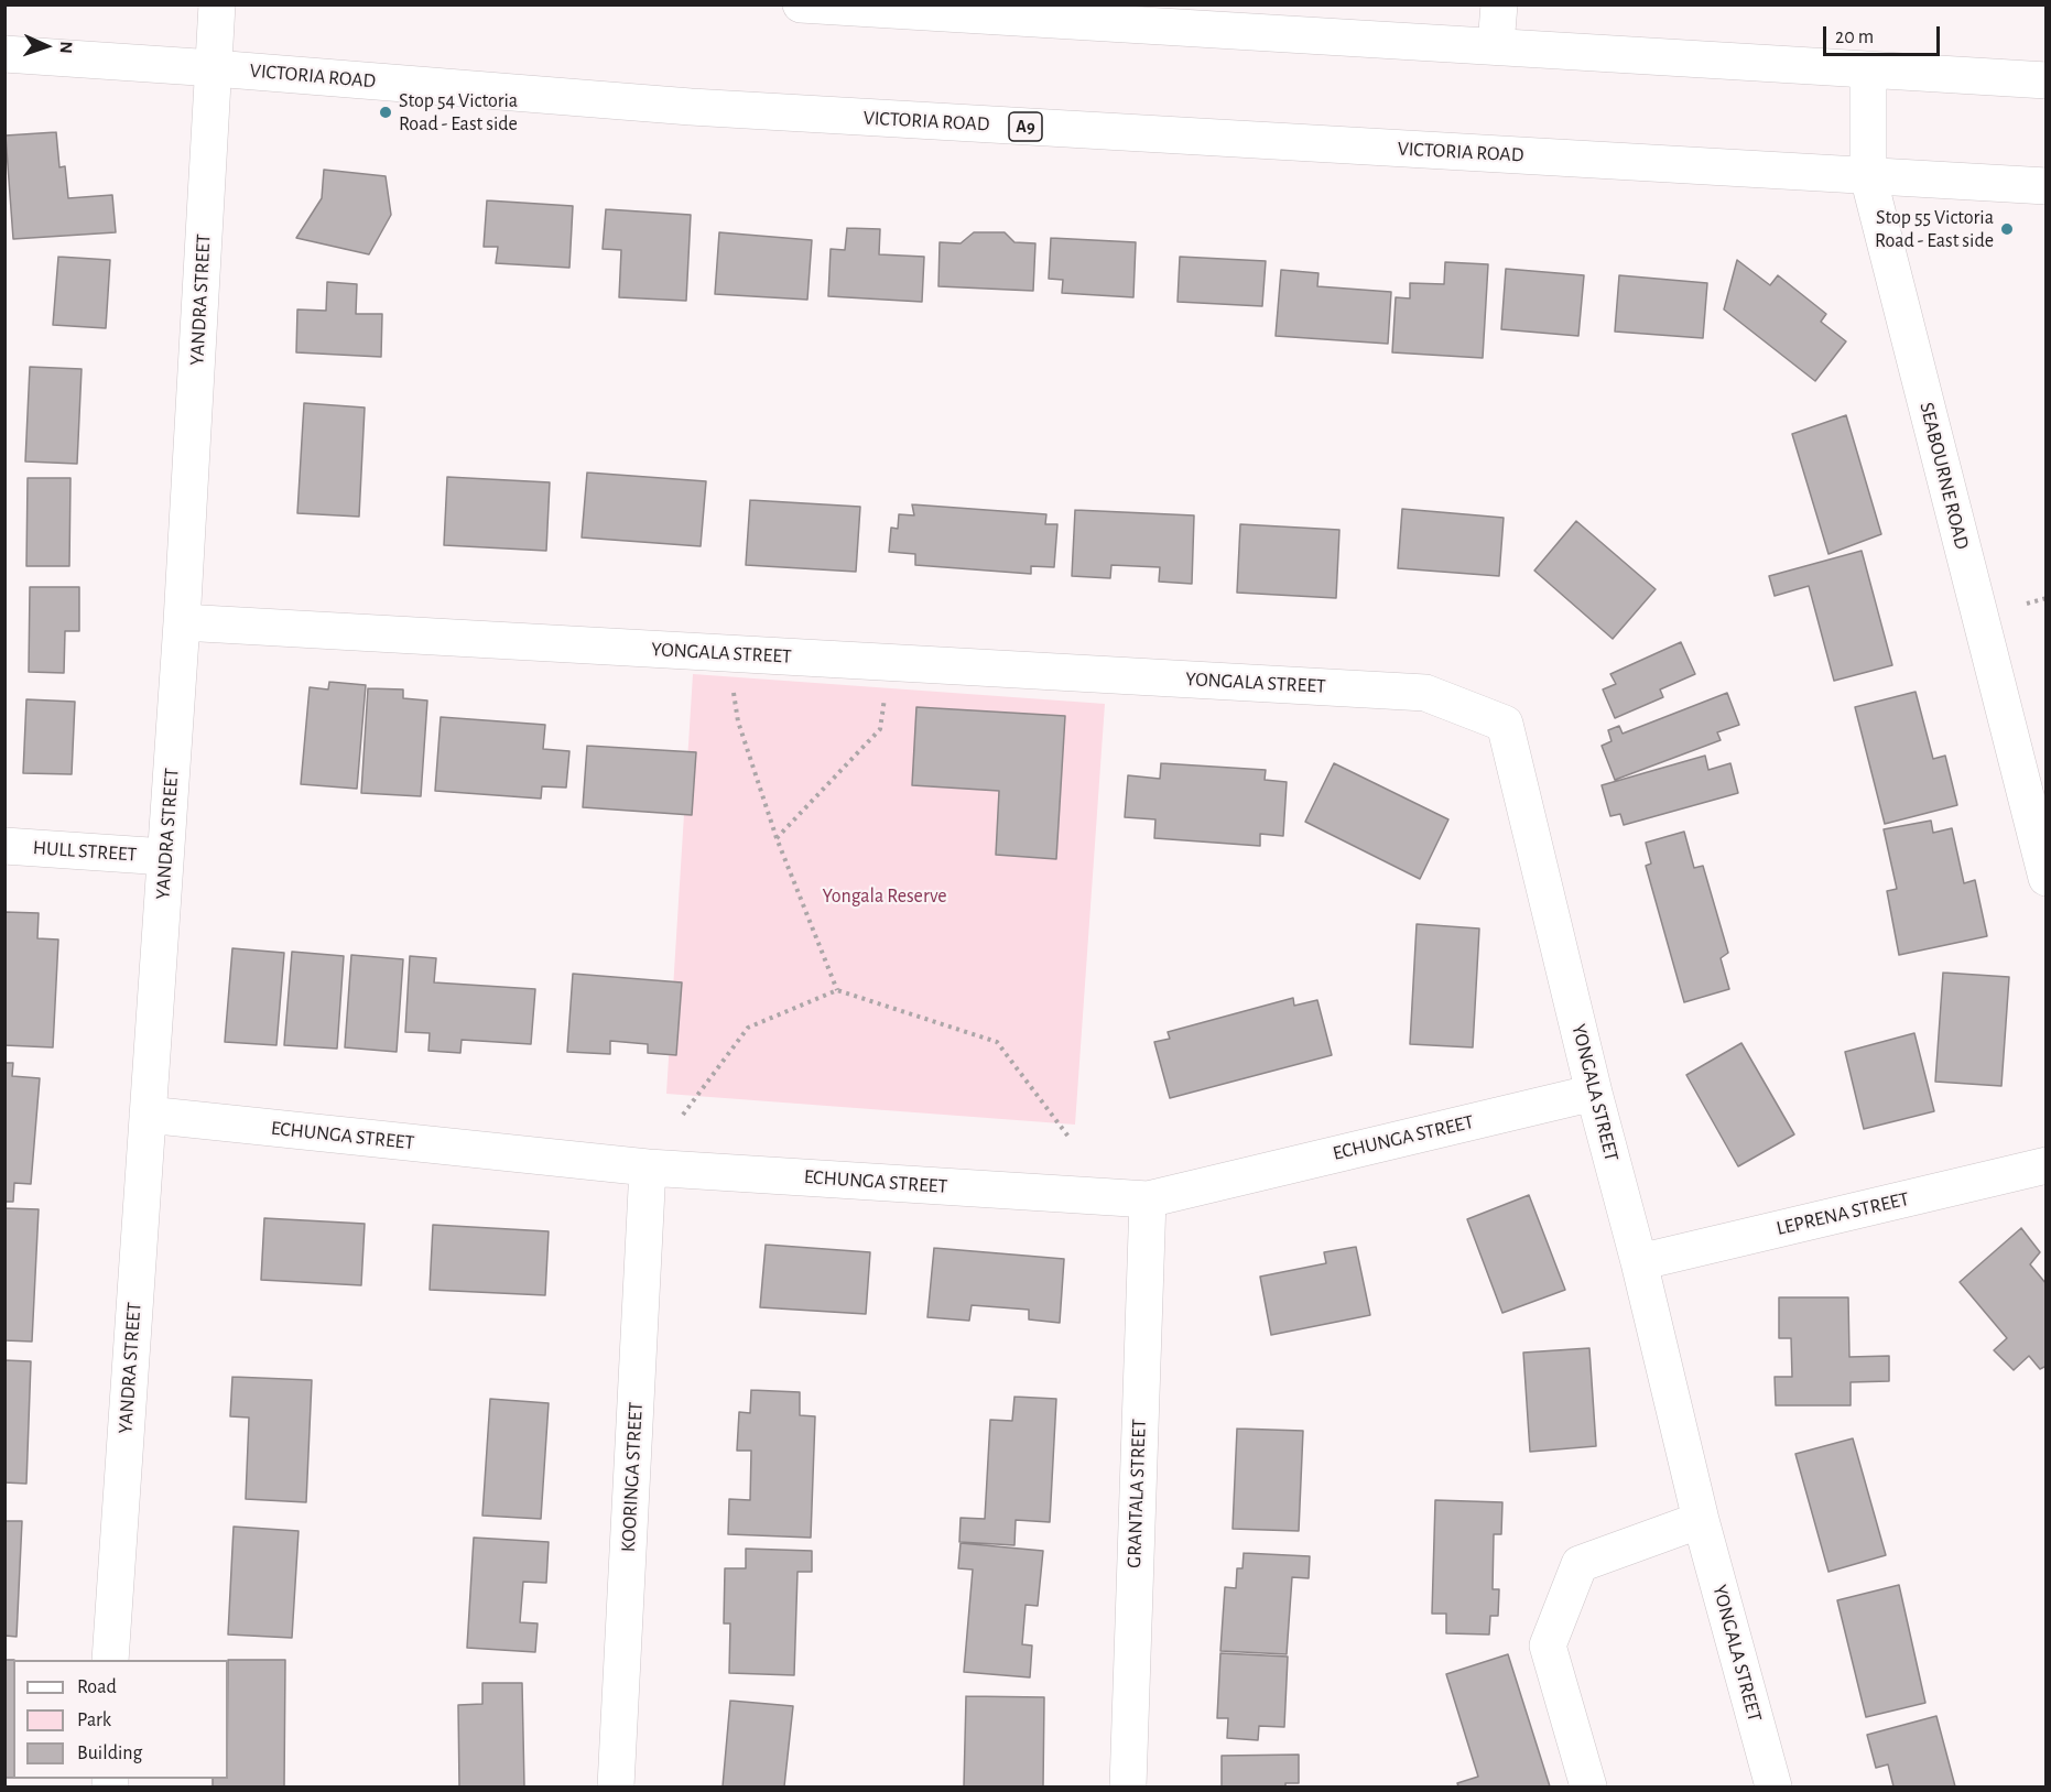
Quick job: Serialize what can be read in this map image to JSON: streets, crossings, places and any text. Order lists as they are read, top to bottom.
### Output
{
  "streets": {
    "main road": [
      "VICTORIA ROAD",
      "A9",
      "YANDRA STREET",
      "SEABOURNE ROAD",
      "YONGALA STREET",
      "HULL STREET",
      "ECHUNGA STREET",
      "LEPRENA STREET",
      "KOORINGA STREET",
      "GRANTALA STREET"
    ]
  },
  "crossings": [
    ["VICTORIA ROAD", "YANDRA STREET"],
    ["VICTORIA ROAD", "SEABOURNE ROAD"],
    ["YANDRA STREET", "YONGALA STREET"],
    ["YANDRA STREET", "HULL STREET"],
    ["YANDRA STREET", "ECHUNGA STREET"],
    ["YONGALA STREET", "ECHUNGA STREET"],
    ["YONGALA STREET", "LEPRENA STREET"],
    ["ECHUNGA STREET", "KOORINGA STREET"],
    ["ECHUNGA STREET", "GRANTALA STREET"]
  ],
  "parks": ["Yongala Reserve"],
  "places": ["Stop 54 Victoria Road - East side", "Stop 55 Victoria Road - East side"],
  "legend": ["Road", "Park", "Building"],
  "scale_bar": "20 m",
  "north": "right"
}
